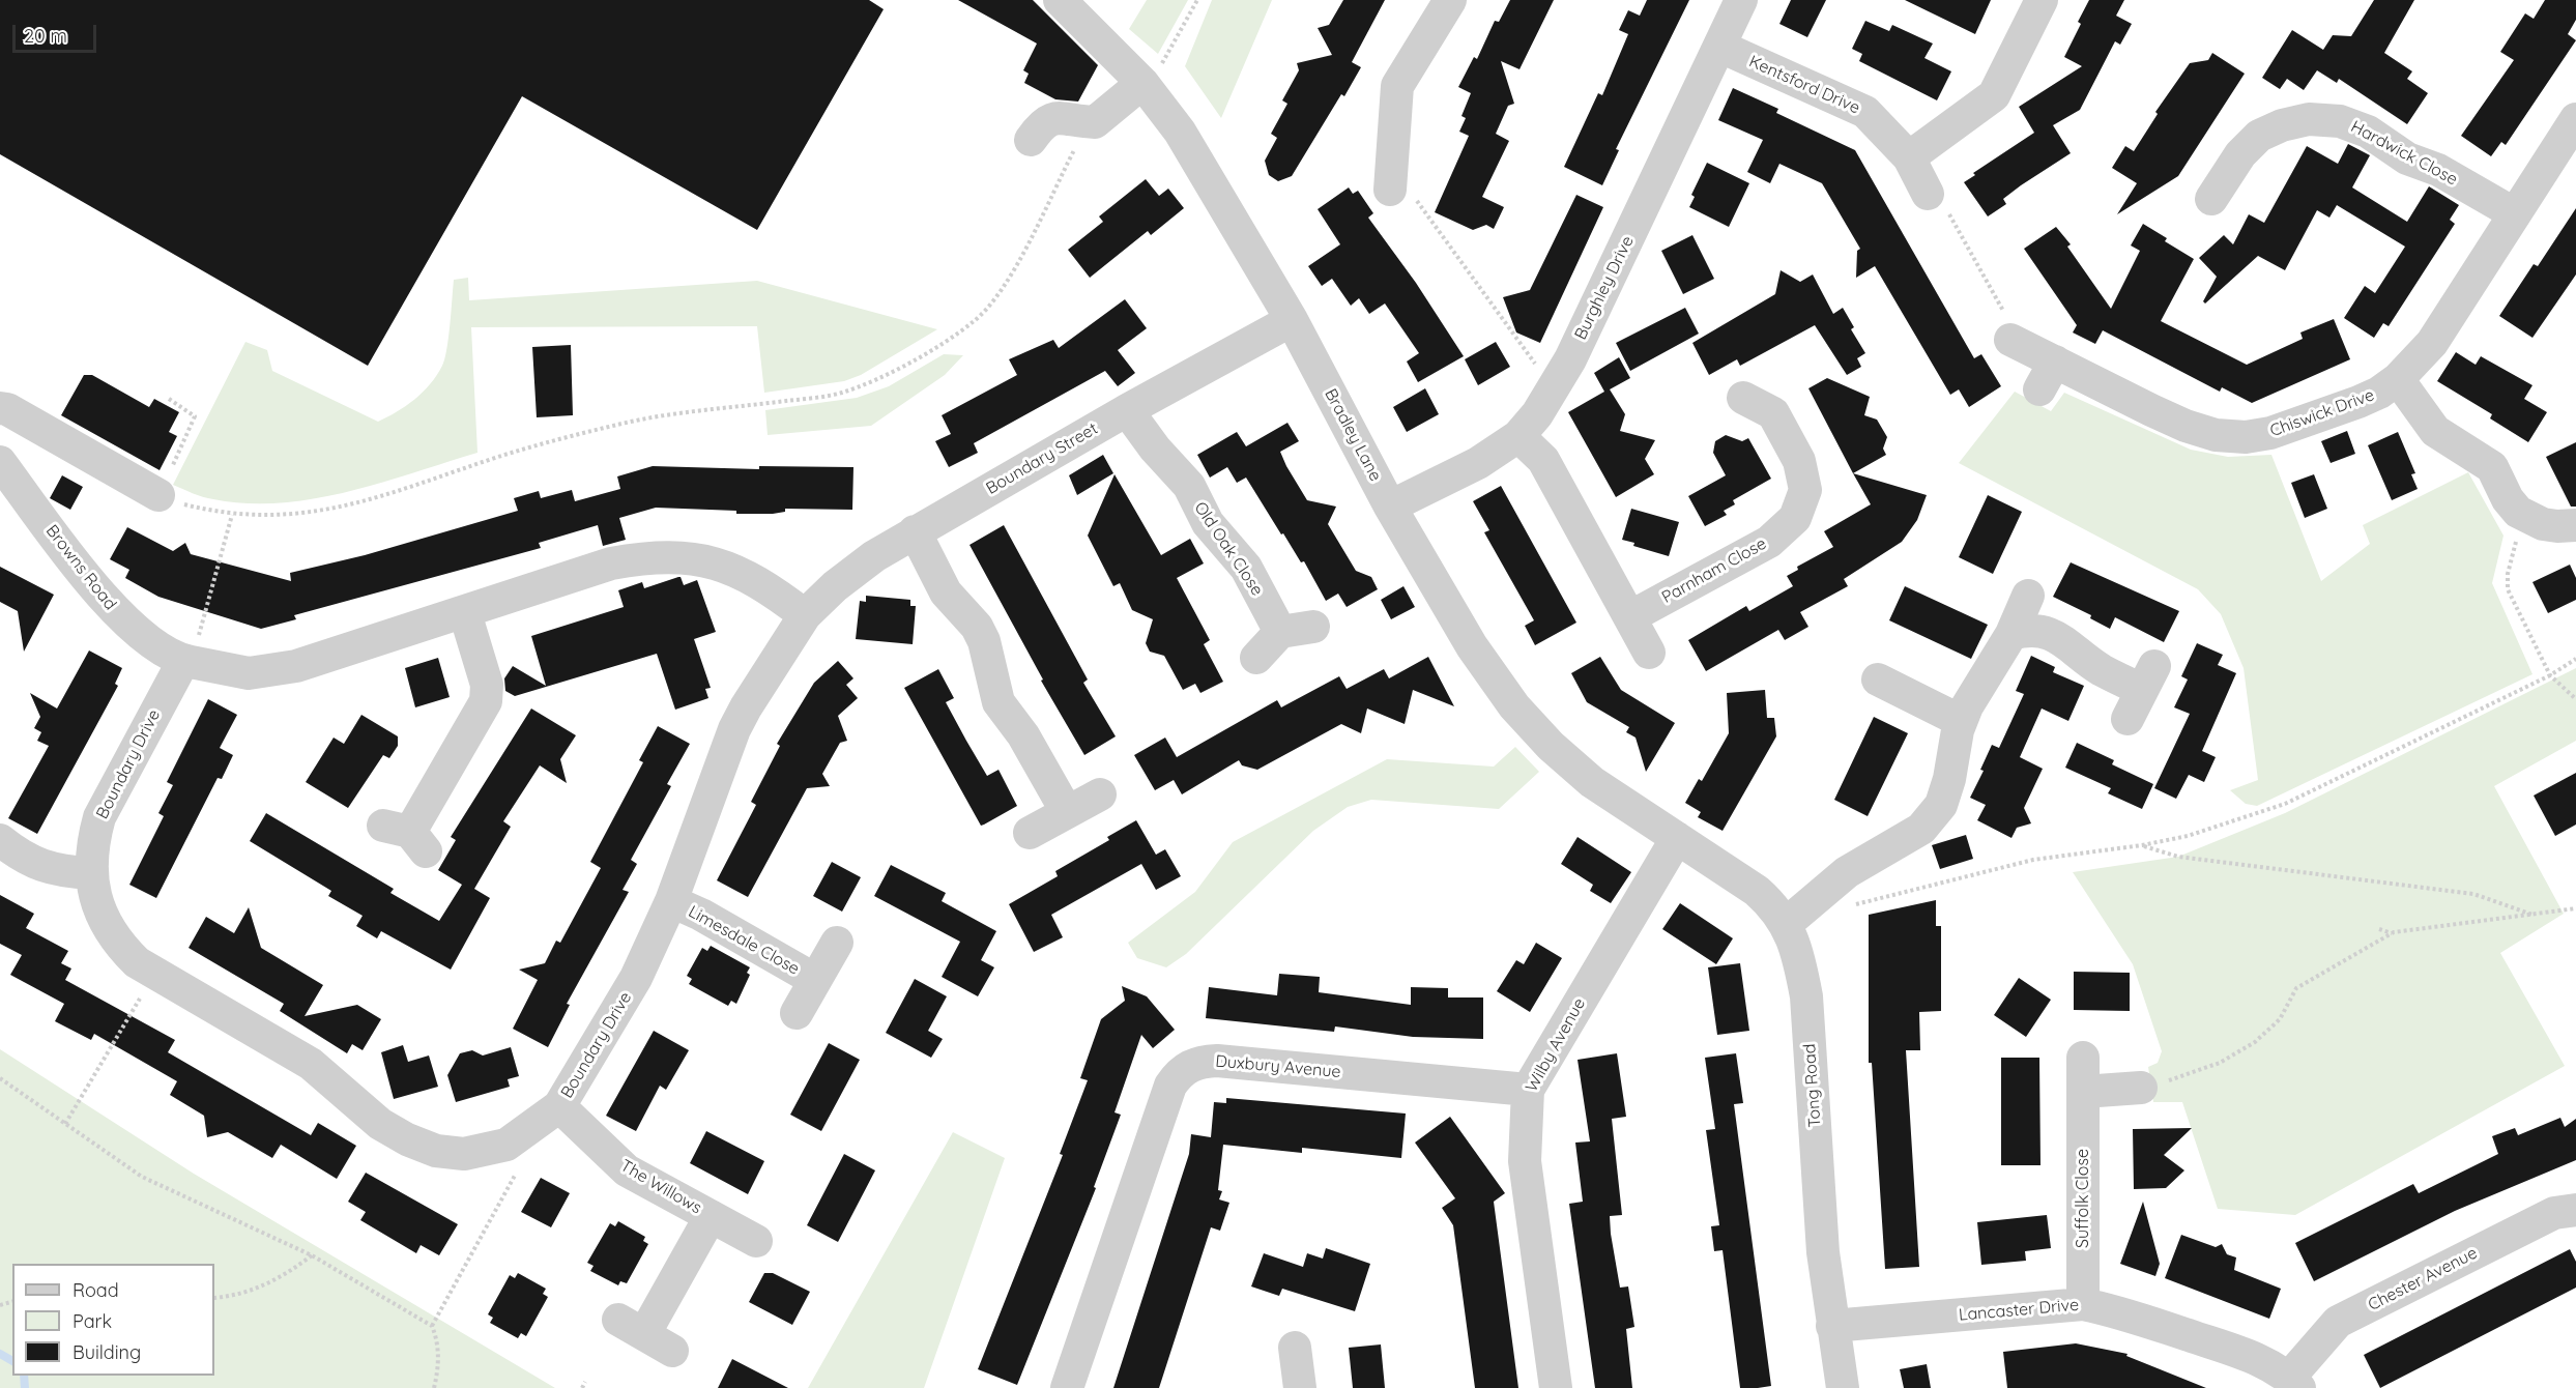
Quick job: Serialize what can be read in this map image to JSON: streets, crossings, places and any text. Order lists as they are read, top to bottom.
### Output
{
  "streets": {
    "street": [
      "Kentsford Drive",
      "Hardwick Close",
      "Burghley Drive",
      "Chiswick Drive",
      "Bradley Lane",
      "Boundary Street",
      "Old Oak Close",
      "Browns Road",
      "Parnham Close",
      "Boundary Drive",
      "Limesdale Close",
      "Wilby Avenue",
      "Duxbury Avenue",
      "Tong Road",
      "The Willows",
      "Suffolk Close",
      "Chester Avenue",
      "Lancaster Drive"
    ]
  },
  "crossings": [
    ["Kentsford Drive", "Burghley Drive"],
    ["Hardwick Close", "Chiswick Drive"],
    ["Burghley Drive", "Bradley Lane"],
    ["Bradley Lane", "Boundary Street"],
    ["Bradley Lane", "Wilby Avenue"],
    ["Bradley Lane", "Tong Road"],
    ["Boundary Street", "Old Oak Close"],
    ["Boundary Street", "Browns Road"],
    ["Boundary Street", "Boundary Drive"],
    ["Browns Road", "Boundary Drive"],
    ["Boundary Drive", "Limesdale Close"],
    ["Boundary Drive", "The Willows"],
    ["Wilby Avenue", "Duxbury Avenue"],
    ["Wilby Avenue", "Tong Road"],
    ["Tong Road", "Lancaster Drive"],
    ["Suffolk Close", "Lancaster Drive"],
    ["Chester Avenue", "Lancaster Drive"]
  ],
  "legend": ["Road", "Park", "Building"],
  "scale_bar": "20 m"
}
